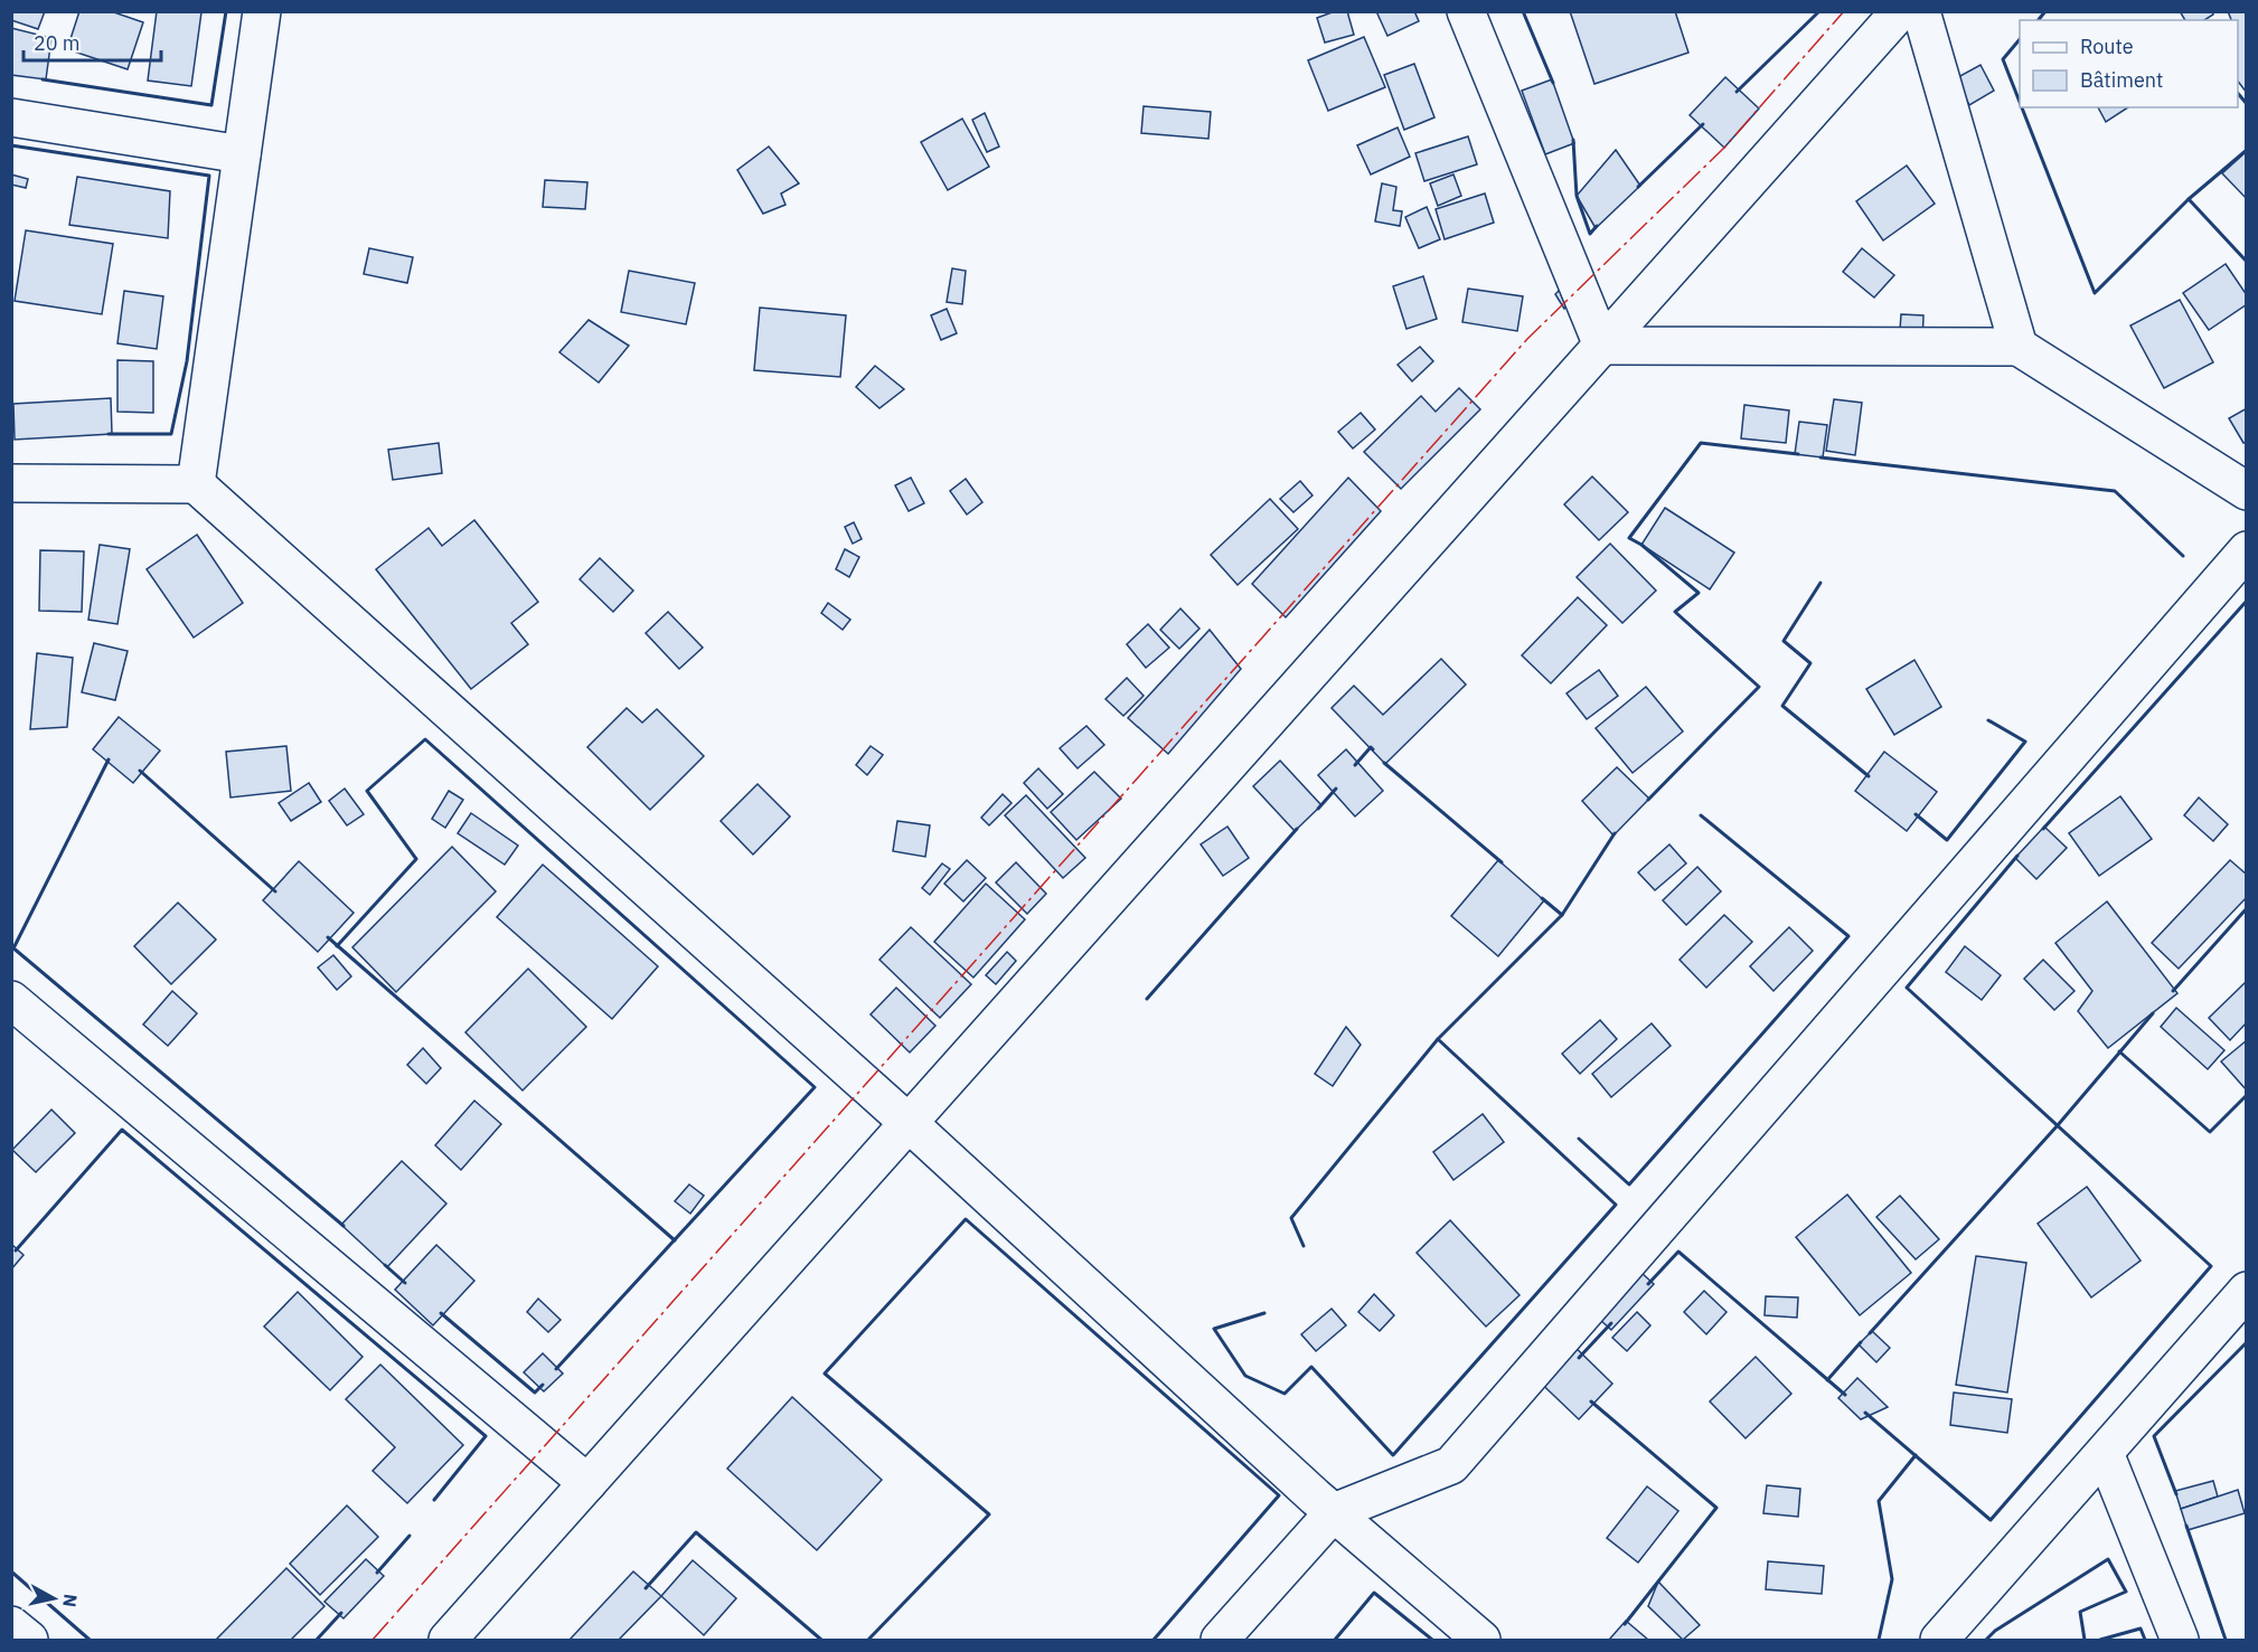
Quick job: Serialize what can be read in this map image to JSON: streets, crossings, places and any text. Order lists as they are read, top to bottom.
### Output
{
  "legend": ["Route", "Bâtiment"],
  "scale_bar": "20 m",
  "north": "right"
}
